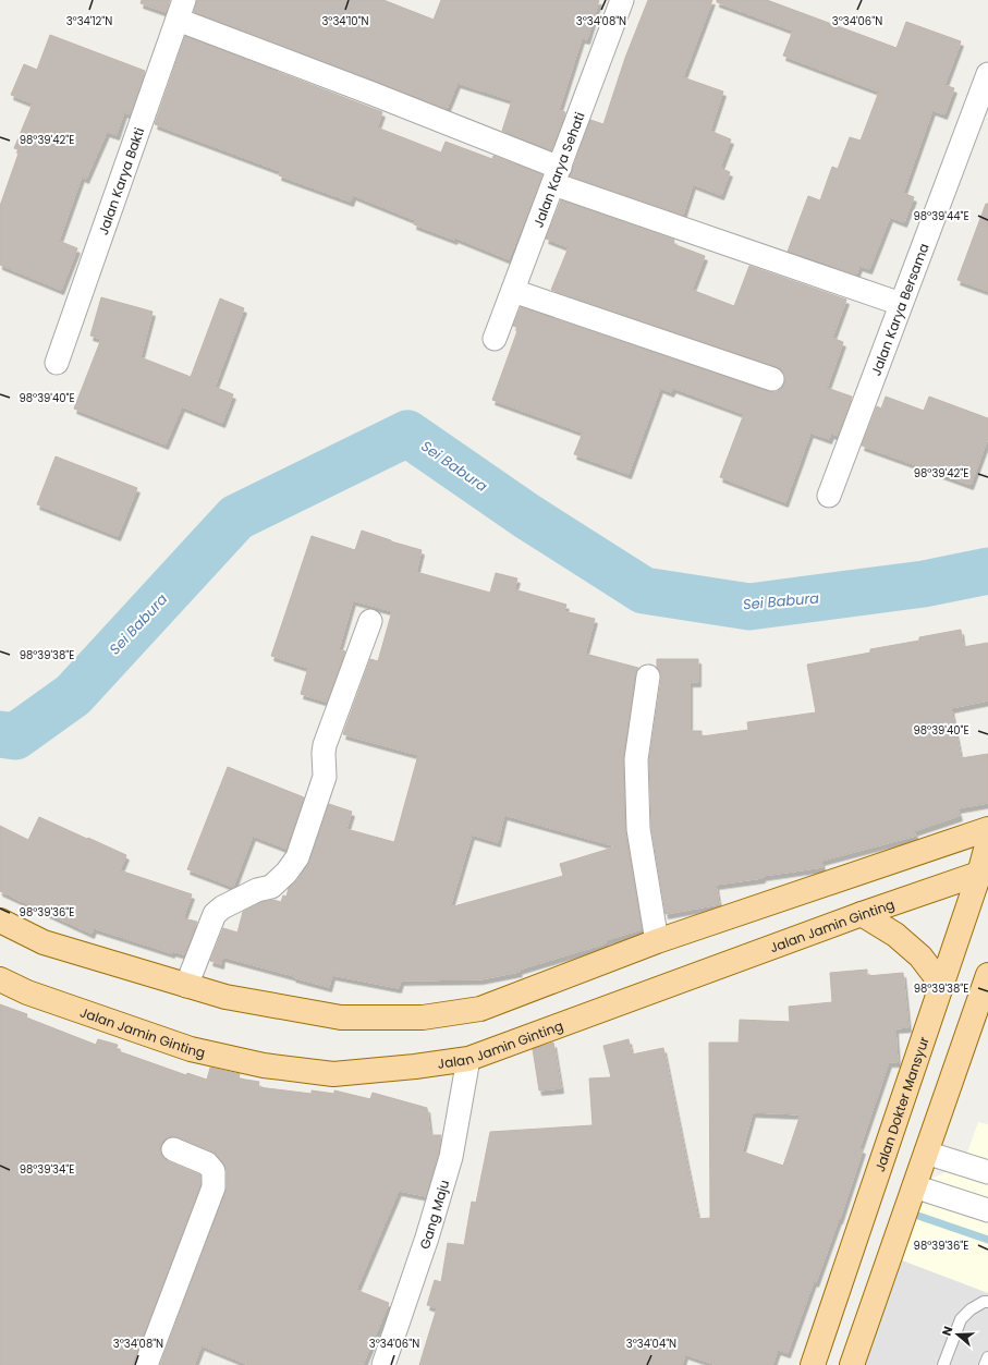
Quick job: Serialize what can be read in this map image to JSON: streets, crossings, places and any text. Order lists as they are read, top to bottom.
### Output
{
  "streets": {
    "main road": ["Jalan Jamin Ginting", "Jalan Dokter Mansyur"],
    "street": [
      "Jalan Karya Sehati",
      "Jalan Karya Bakti",
      "Jalan Karya Bersama",
      "Gang Maju"
    ]
  },
  "crossings": [
    ["Jalan Jamin Ginting", "Jalan Dokter Mansyur"],
    ["Jalan Jamin Ginting", "Gang Maju"]
  ],
  "water": ["Sei Babura"],
  "north": "left",
  "coordinates": [
    "3°34'12\"N",
    "3°34'10\"N",
    "3°34'08\"N",
    "3°34'06\"N",
    "98°39'42\"E",
    "98°39'44\"E",
    "98°39'40\"E",
    "98°39'38\"E",
    "98°39'36\"E",
    "98°39'34\"E",
    "3°34'04\"N"
  ]
}
